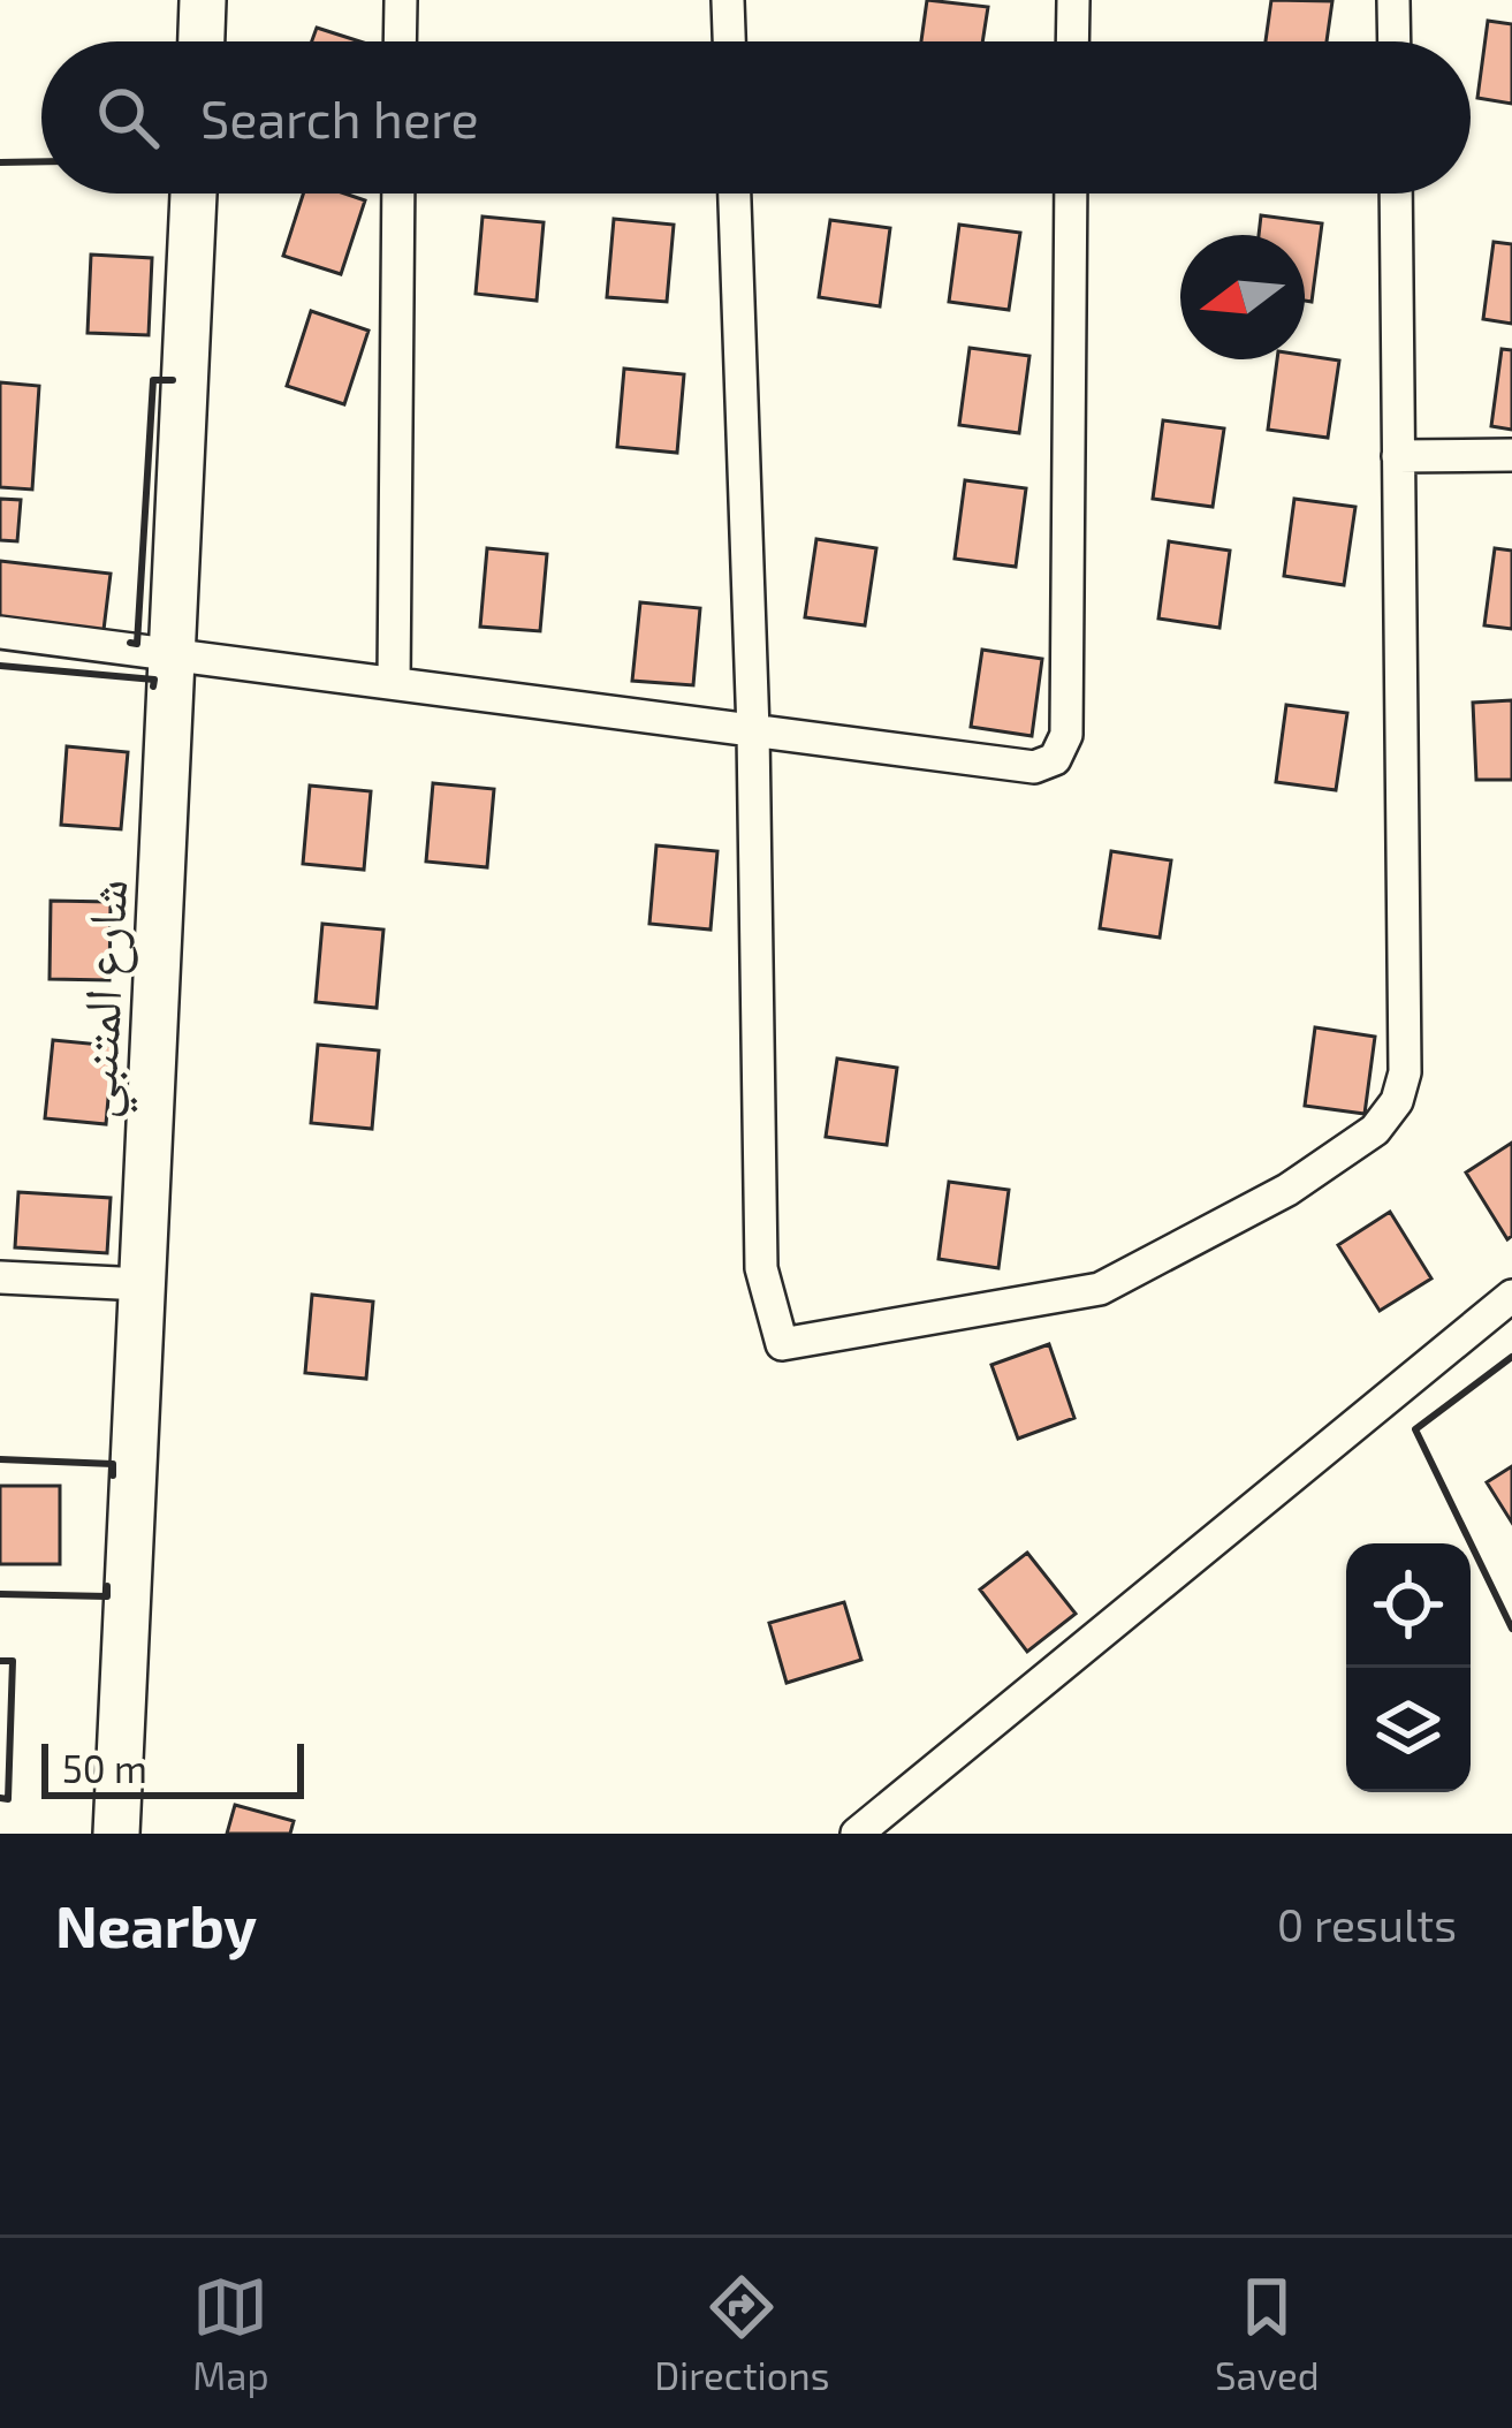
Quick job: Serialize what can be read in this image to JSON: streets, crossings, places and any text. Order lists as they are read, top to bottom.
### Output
{
  "streets": {
    "street": ["شارع المتنبي"]
  },
  "scale_bar": "50 m",
  "north": "left",
  "page": {
    "search": "Search here",
    "scale": "50 m",
    "heading": ["Nearby", "0 results"],
    "nav": ["Map", "Directions", "Saved"]
  }
}
